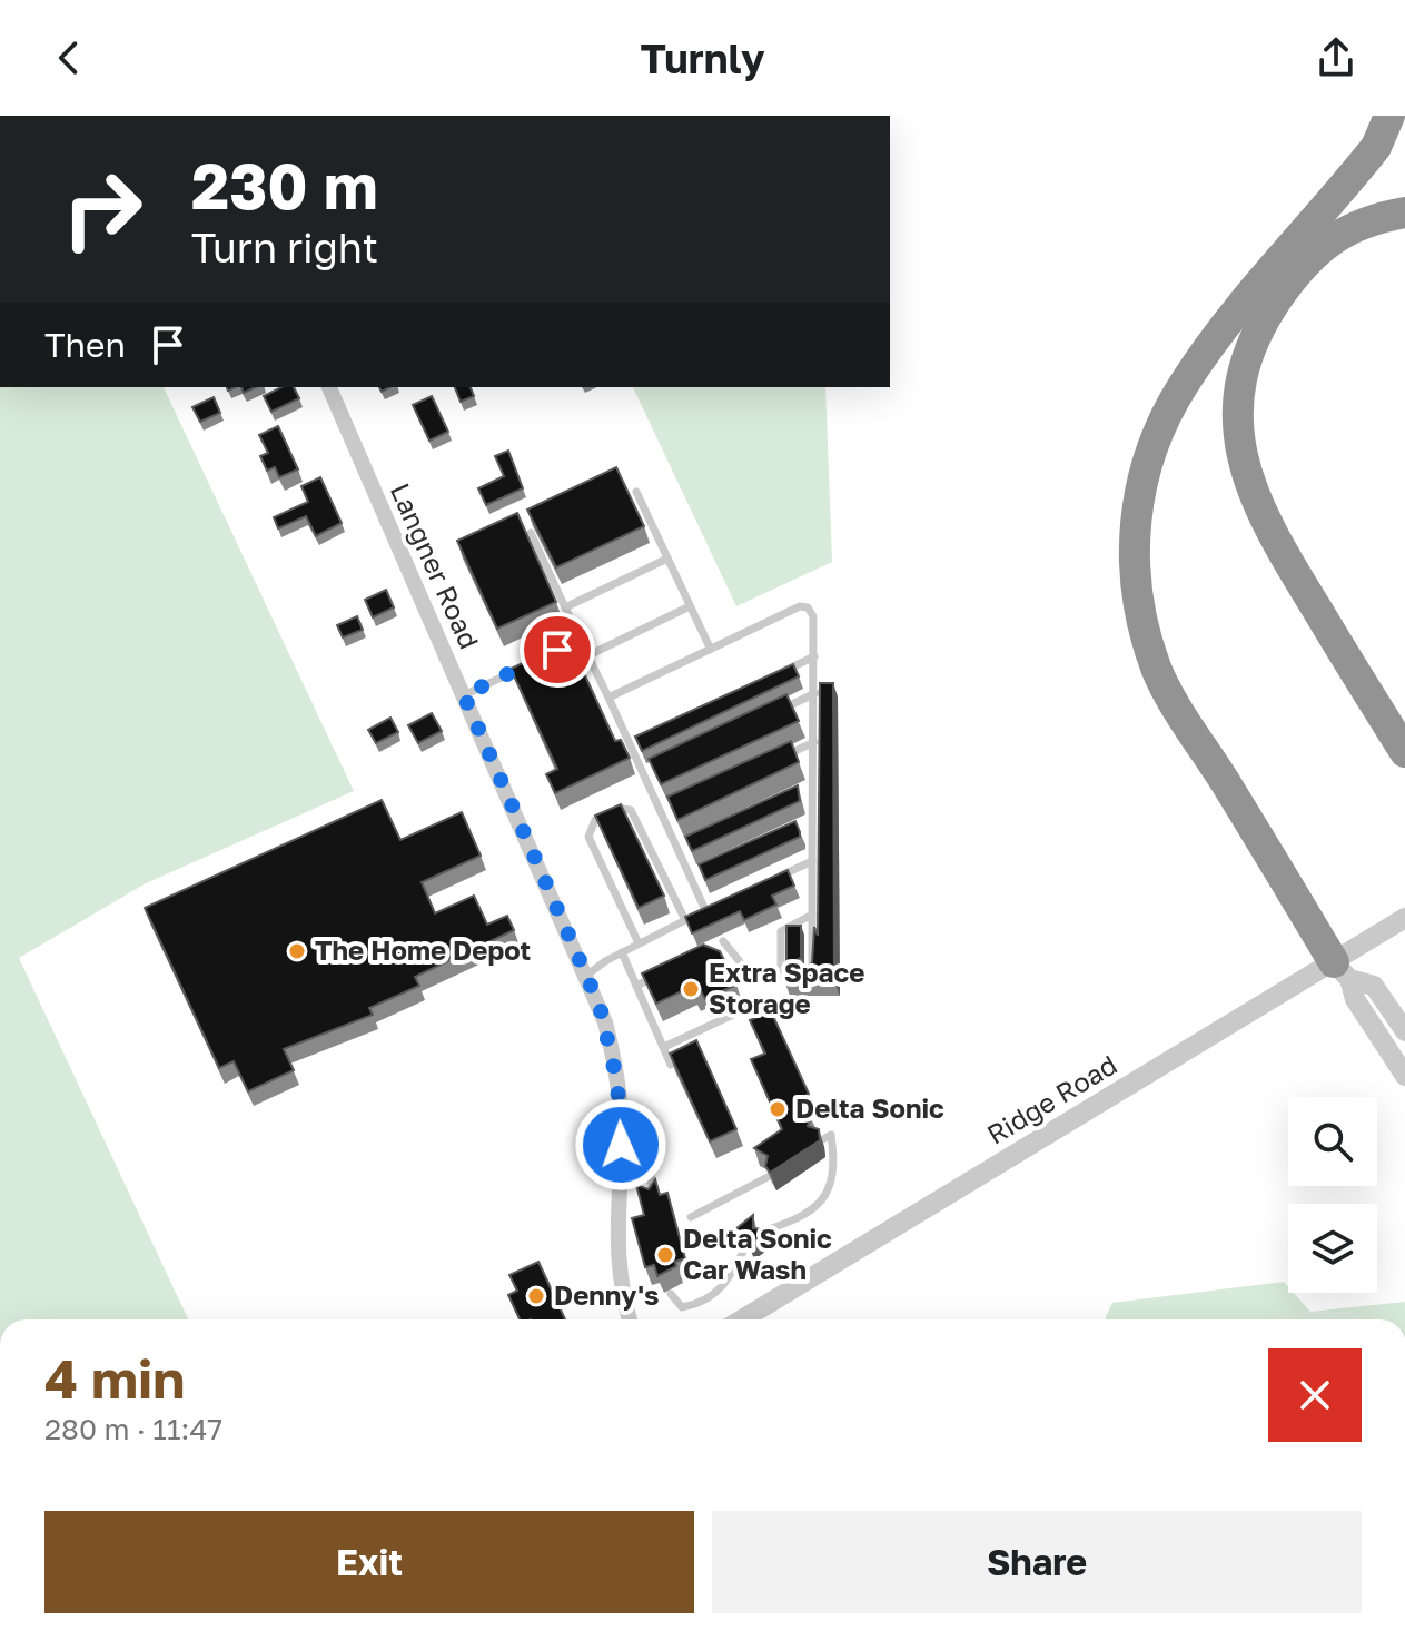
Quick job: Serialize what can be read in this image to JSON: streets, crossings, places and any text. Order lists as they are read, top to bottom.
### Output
{
  "streets": {
    "street": ["Langner Road", "Ridge Road"]
  },
  "places": [
    "The Home Depot",
    "Extra Space Storage",
    "Delta Sonic",
    "Delta Sonic Car Wash",
    "Denny's"
  ],
  "page": {
    "header": "Turnly",
    "turn": ["230 m", "Turn right"],
    "then": "Then",
    "heading": ["4 min", "280 m · 11:47"],
    "buttons": ["Exit", "Share"]
  }
}
